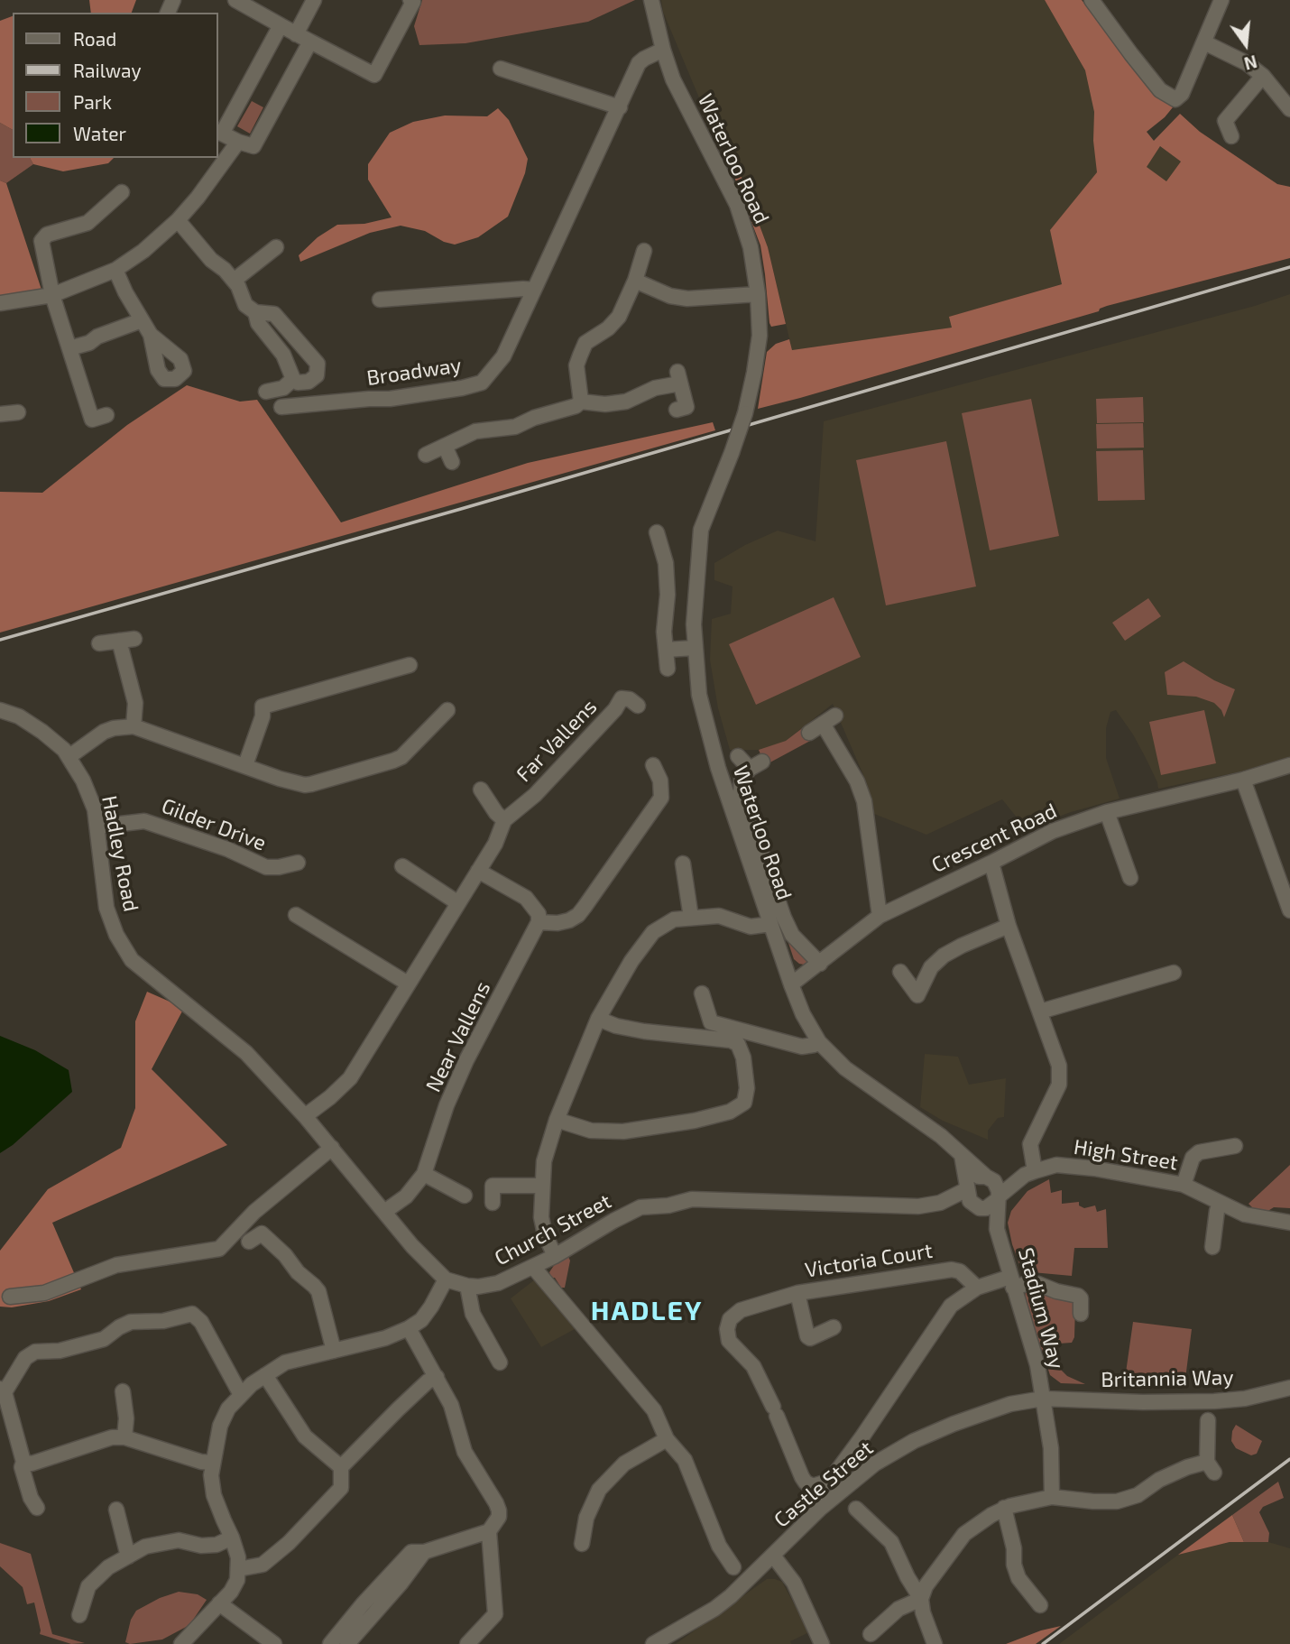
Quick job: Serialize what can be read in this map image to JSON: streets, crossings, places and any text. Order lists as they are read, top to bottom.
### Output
{
  "streets": {
    "street": [
      "Waterloo Road",
      "Broadway",
      "Far Vallens",
      "Gilder Drive",
      "Crescent Road",
      "Hadley Road",
      "Near Vallens",
      "High Street",
      "Church Street",
      "Victoria Court",
      "Stadium Way",
      "Britannia Way",
      "Castle Street"
    ]
  },
  "crossings": [
    ["Waterloo Road", "Broadway"],
    ["Waterloo Road", "Crescent Road"],
    ["Waterloo Road", "High Street"],
    ["Waterloo Road", "Church Street"],
    ["Waterloo Road", "Stadium Way"],
    ["Far Vallens", "Church Street"],
    ["Gilder Drive", "Hadley Road"],
    ["Hadley Road", "Church Street"],
    ["Near Vallens", "Church Street"],
    ["High Street", "Church Street"],
    ["High Street", "Stadium Way"],
    ["Church Street", "Stadium Way"],
    ["Victoria Court", "Castle Street"],
    ["Stadium Way", "Britannia Way"],
    ["Stadium Way", "Castle Street"],
    ["Britannia Way", "Castle Street"]
  ],
  "districts": ["HADLEY"],
  "legend": [
    "Road",
    "Railway",
    "Park",
    "Water"
  ],
  "north": "bottom"
}
